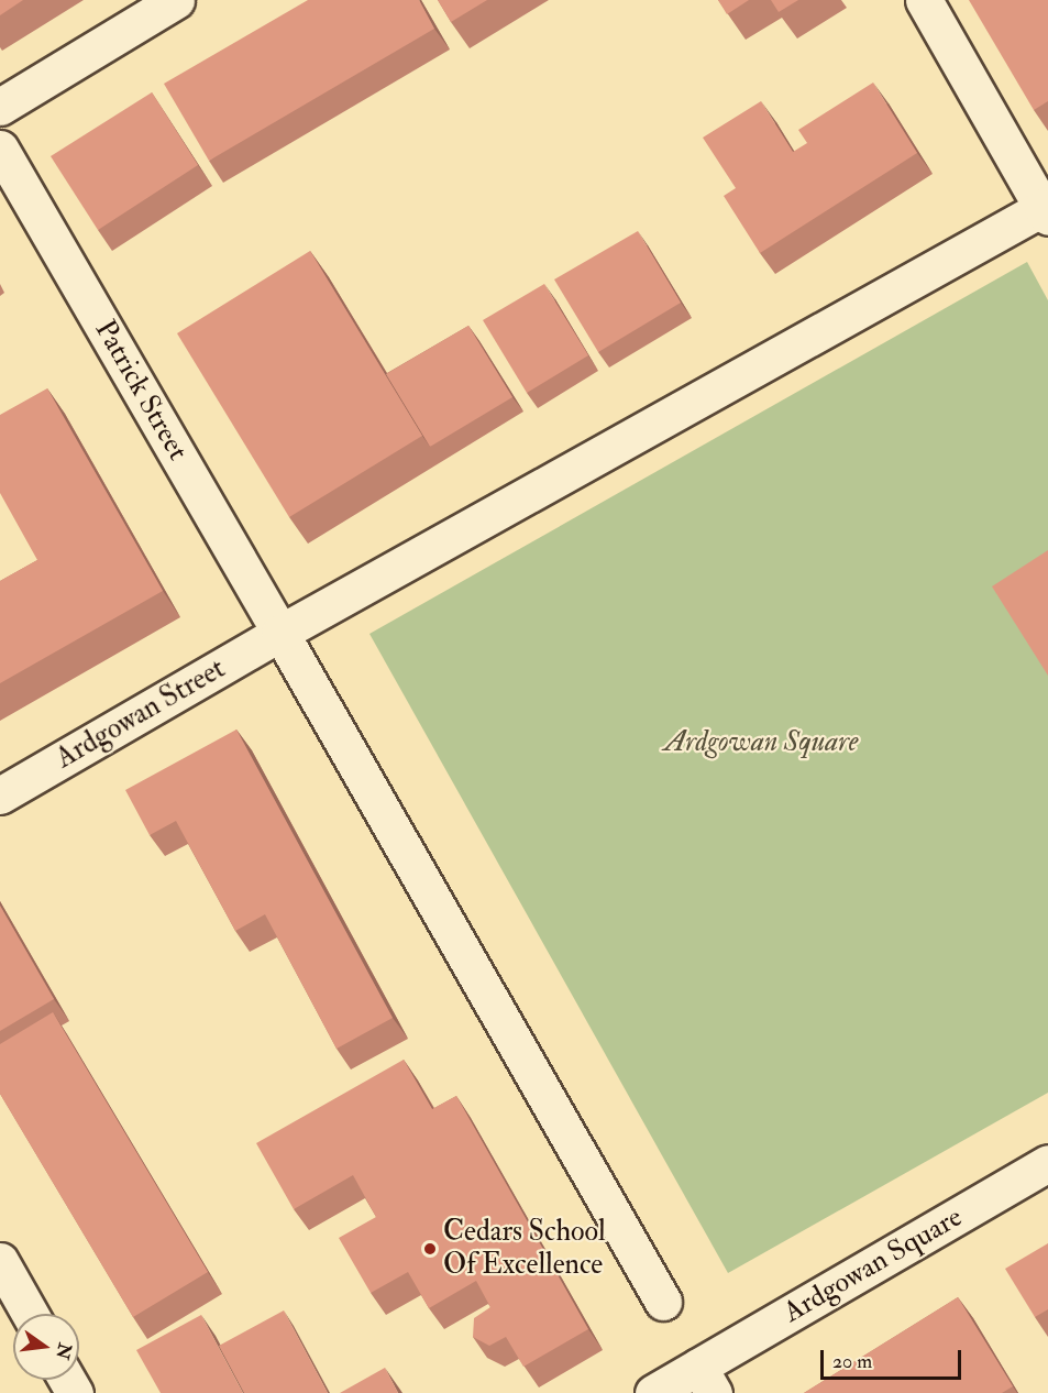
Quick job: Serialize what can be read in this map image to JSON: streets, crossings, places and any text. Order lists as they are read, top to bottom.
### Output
{
  "streets": {
    "street": ["Patrick Street", "Ardgowan Street", "Ardgowan Square"]
  },
  "crossings": [
    ["Patrick Street", "Ardgowan Street"]
  ],
  "parks": ["Ardgowan Square"],
  "places": ["Cedars School Of Excellence"],
  "scale_bar": "20 m",
  "north": "right"
}
